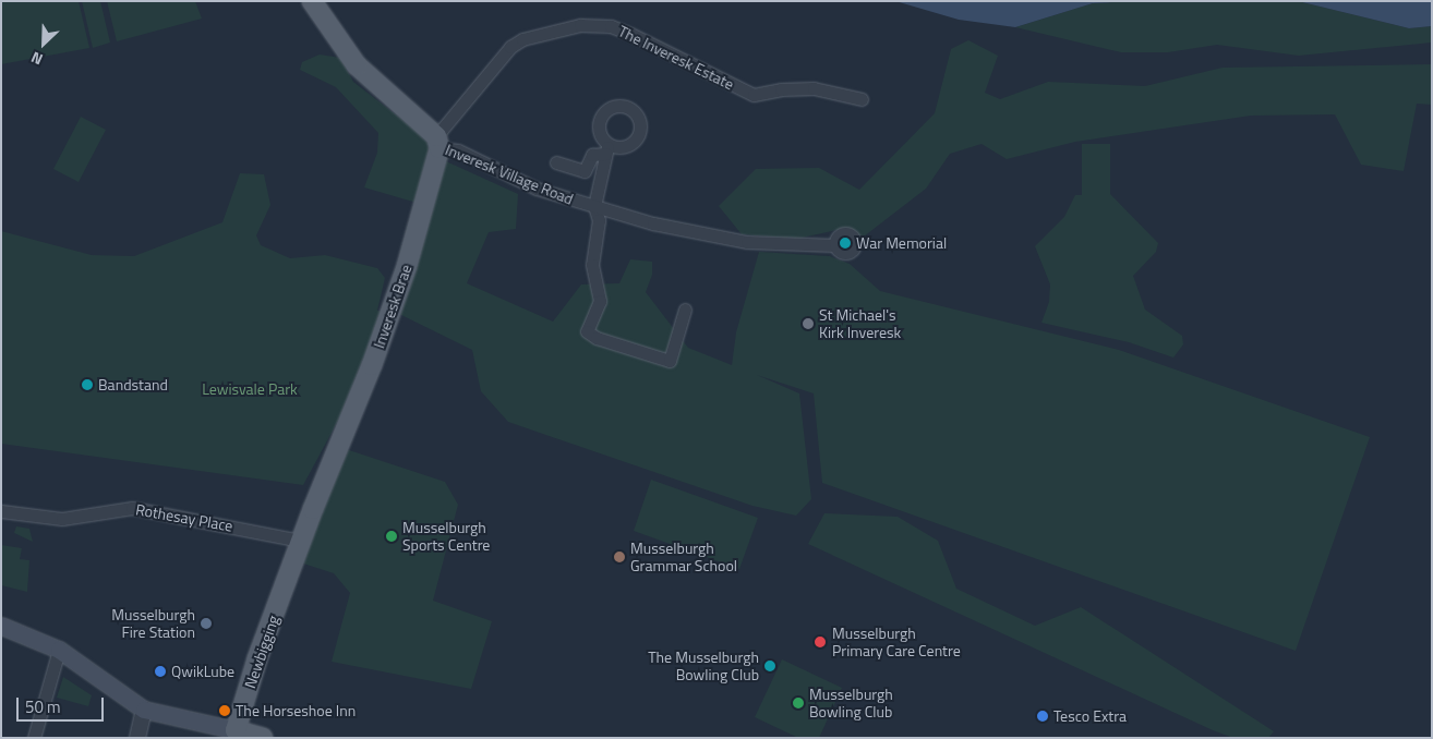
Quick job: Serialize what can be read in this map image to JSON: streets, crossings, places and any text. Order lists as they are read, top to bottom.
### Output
{
  "streets": {
    "main road": ["Inveresk Village Road", "Inveresk Brae", "Newbigging"],
    "street": ["The Inveresk Estate", "Rothesay Place"]
  },
  "crossings": [
    ["The Inveresk Estate", "Inveresk Village Road"],
    ["The Inveresk Estate", "Inveresk Brae"],
    ["Inveresk Village Road", "Inveresk Brae"],
    ["Inveresk Brae", "Newbigging"],
    ["Rothesay Place", "Newbigging"]
  ],
  "parks": ["Lewisvale Park"],
  "places": [
    "War Memorial",
    "St Michael's Kirk Inveresk",
    "Bandstand",
    "Musselburgh Sports Centre",
    "Musselburgh Grammar School",
    "Musselburgh Fire Station",
    "Musselburgh Primary Care Centre",
    "The Musselburgh Bowling Club",
    "QwikLube",
    "Musselburgh Bowling Club",
    "The Horseshoe Inn",
    "Tesco Extra"
  ],
  "scale_bar": "50 m",
  "north": "bottom left"
}
